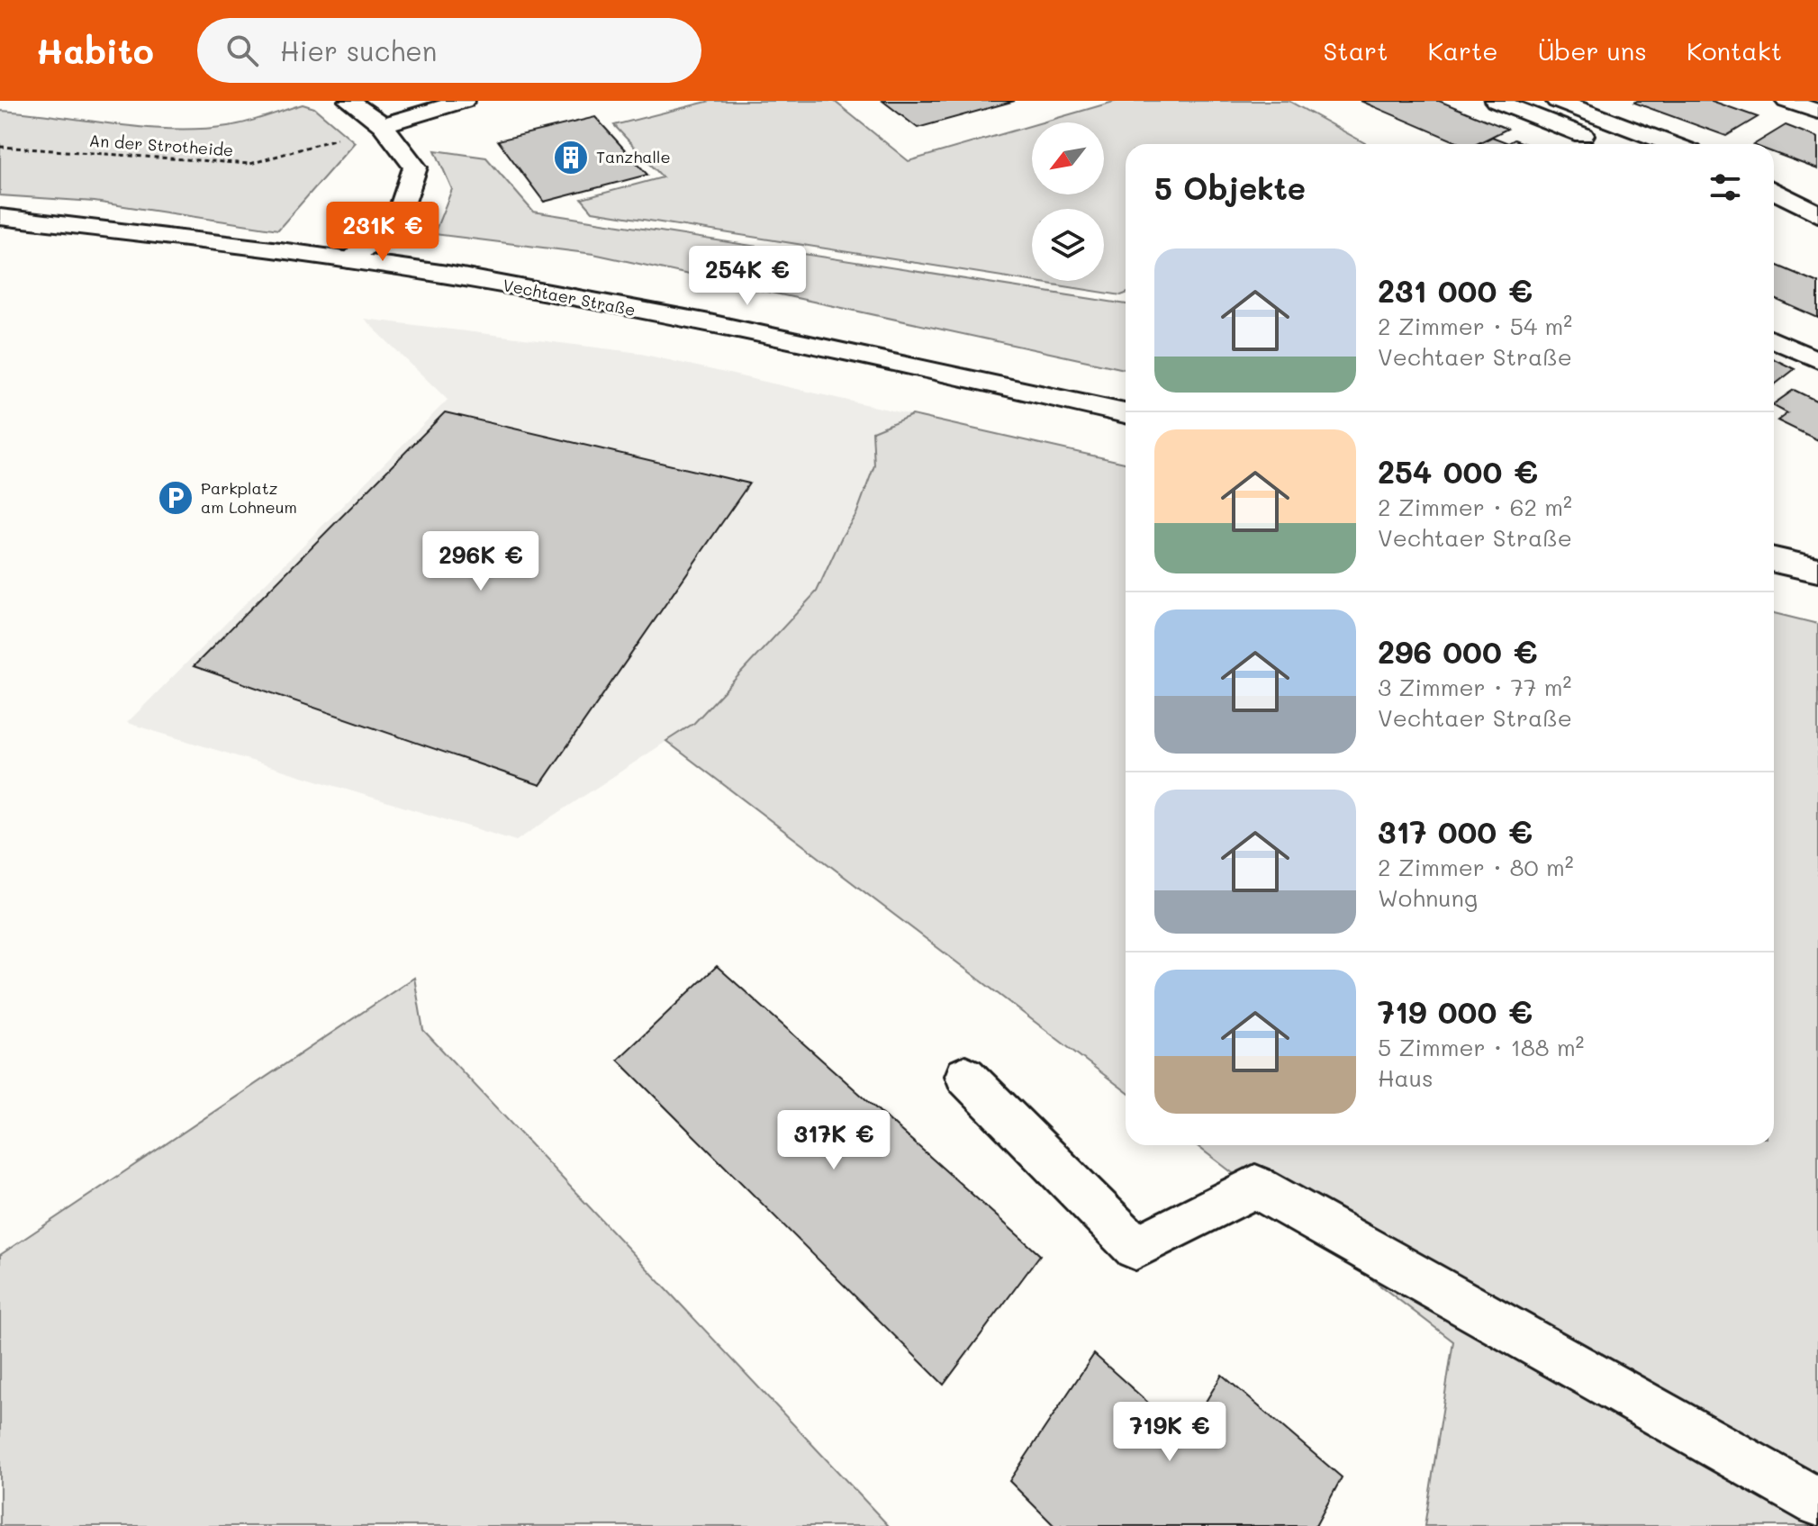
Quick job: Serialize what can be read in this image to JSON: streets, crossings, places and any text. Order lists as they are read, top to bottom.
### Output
{
  "streets": {
    "main road": ["Vechtaer Straße"],
    "path": ["An der Strotheide"]
  },
  "places": {
    "building": ["Tanzhalle"],
    "parking": ["Parkplatz am Lohneum"]
  },
  "north": "bottom left",
  "page": {
    "header": "Habito",
    "search": "Hier suchen",
    "nav": [
      "Start",
      "Karte",
      "Über uns",
      "Kontakt"
    ],
    "heading": "5 Objekte",
    "price": [
      "231K €",
      "254K €",
      "296K €",
      "317K €",
      "719K €"
    ],
    "list": [
      {
        "name": "231 000 €",
        "note": "2 Zimmer · 54 m² · Vechtaer Straße"
      },
      {
        "name": "254 000 €",
        "note": "2 Zimmer · 62 m² · Vechtaer Straße"
      },
      {
        "name": "296 000 €",
        "note": "3 Zimmer · 77 m² · Vechtaer Straße"
      },
      {
        "name": "317 000 €",
        "note": "2 Zimmer · 80 m² · Wohnung"
      },
      {
        "name": "719 000 €",
        "note": "5 Zimmer · 188 m² · Haus"
      }
    ]
  }
}
